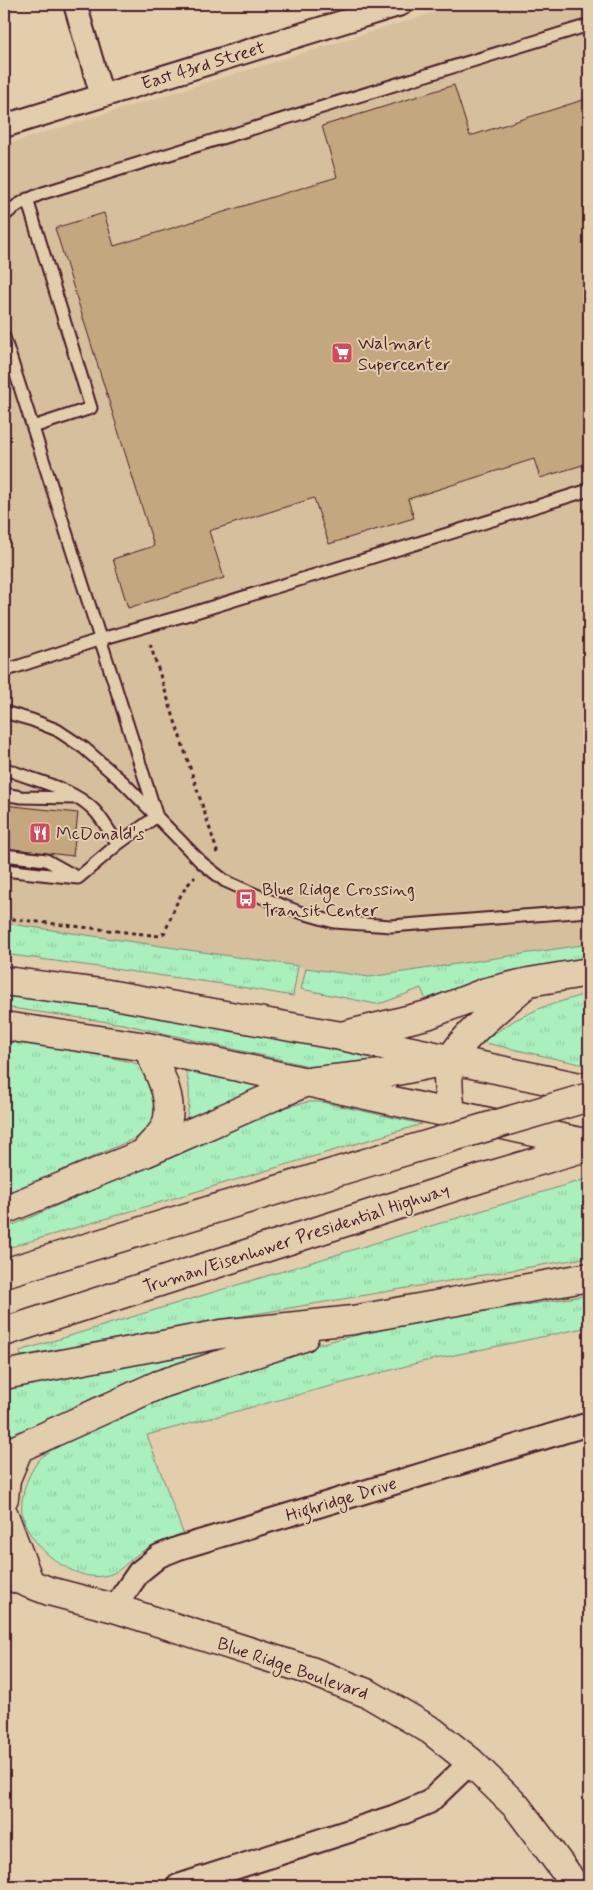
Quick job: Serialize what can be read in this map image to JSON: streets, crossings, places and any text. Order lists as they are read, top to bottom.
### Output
{
  "streets": {
    "main road": ["Truman/Eisenhower Presidential Highway", "Blue Ridge Boulevard"],
    "street": ["East 43rd Street", "Highridge Drive"]
  },
  "crossings": [
    ["Highridge Drive", "Blue Ridge Boulevard"]
  ],
  "places": {
    "supermarket": ["Walmart Supercenter"],
    "restaurant": ["McDonald's"],
    "bus stop": ["Blue Ridge Crossing Transit Center"]
  }
}
